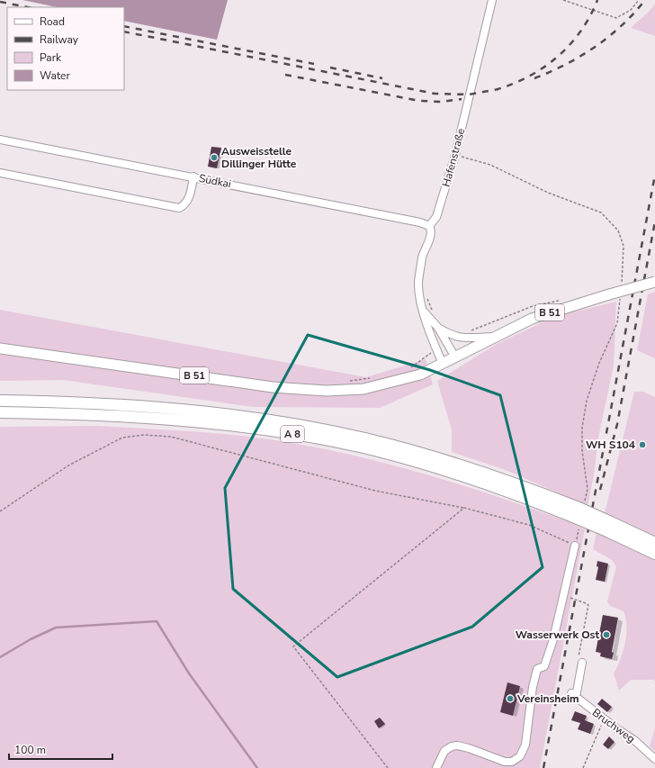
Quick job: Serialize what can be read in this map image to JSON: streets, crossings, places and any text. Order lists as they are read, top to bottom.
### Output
{
  "streets": {
    "highway": ["A 8"],
    "main road": ["B 51"],
    "street": ["Hafenstraße", "Südkai", "Bruchweg"]
  },
  "crossings": [
    ["Hafenstraße", "Südkai"],
    ["Hafenstraße", "B 51"]
  ],
  "places": [
    "Ausweisstelle Dillinger Hütte",
    "WH S104",
    "Wasserwerk Ost",
    "Vereinsheim"
  ],
  "legend": [
    "Road",
    "Railway",
    "Park",
    "Water"
  ],
  "scale_bar": "100 m"
}
